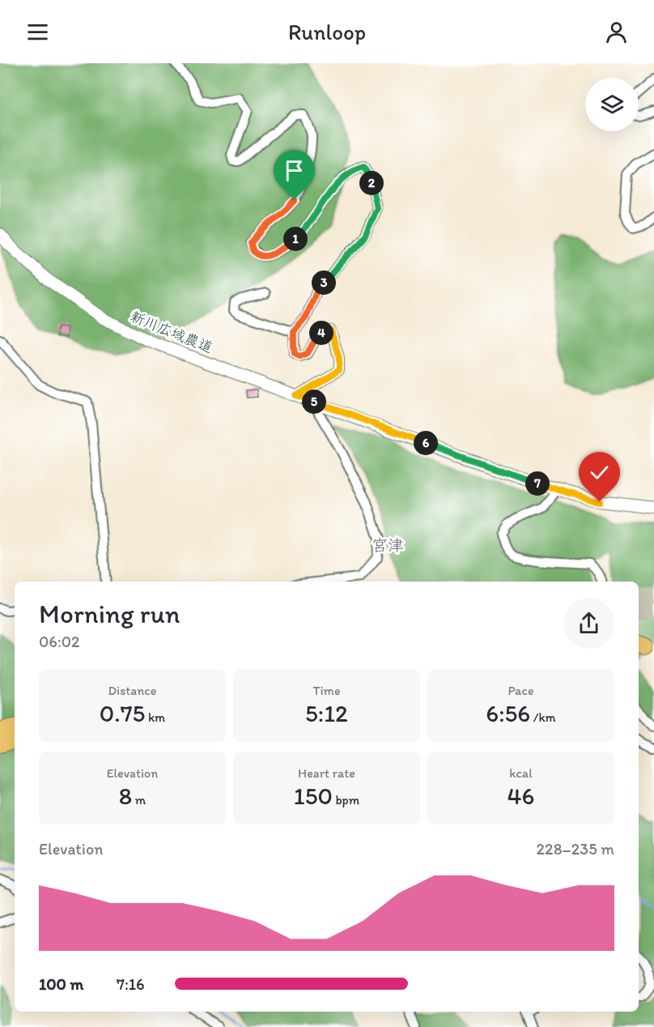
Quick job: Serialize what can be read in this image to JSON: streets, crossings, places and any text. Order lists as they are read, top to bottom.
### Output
{
  "streets": {
    "street": ["新川広域農道"]
  },
  "districts": ["宮津"],
  "page": {
    "header": "Runloop",
    "pins": [
      "2",
      "1",
      "3",
      "4",
      "5",
      "6",
      "7"
    ],
    "heading": ["Morning run", "06:02"],
    "stats": [
      ["Distance", "0.75 km"],
      ["Time", "5:12"],
      ["Pace", "6:56 /km"],
      ["Elevation", "8 m"],
      ["Heart rate", "150 bpm"],
      ["kcal", "46"]
    ],
    "chart": ["Elevation", "228–235 m"],
    "list": [
      {
        "name": "100 m",
        "note": "7:16"
      }
    ]
  }
}
